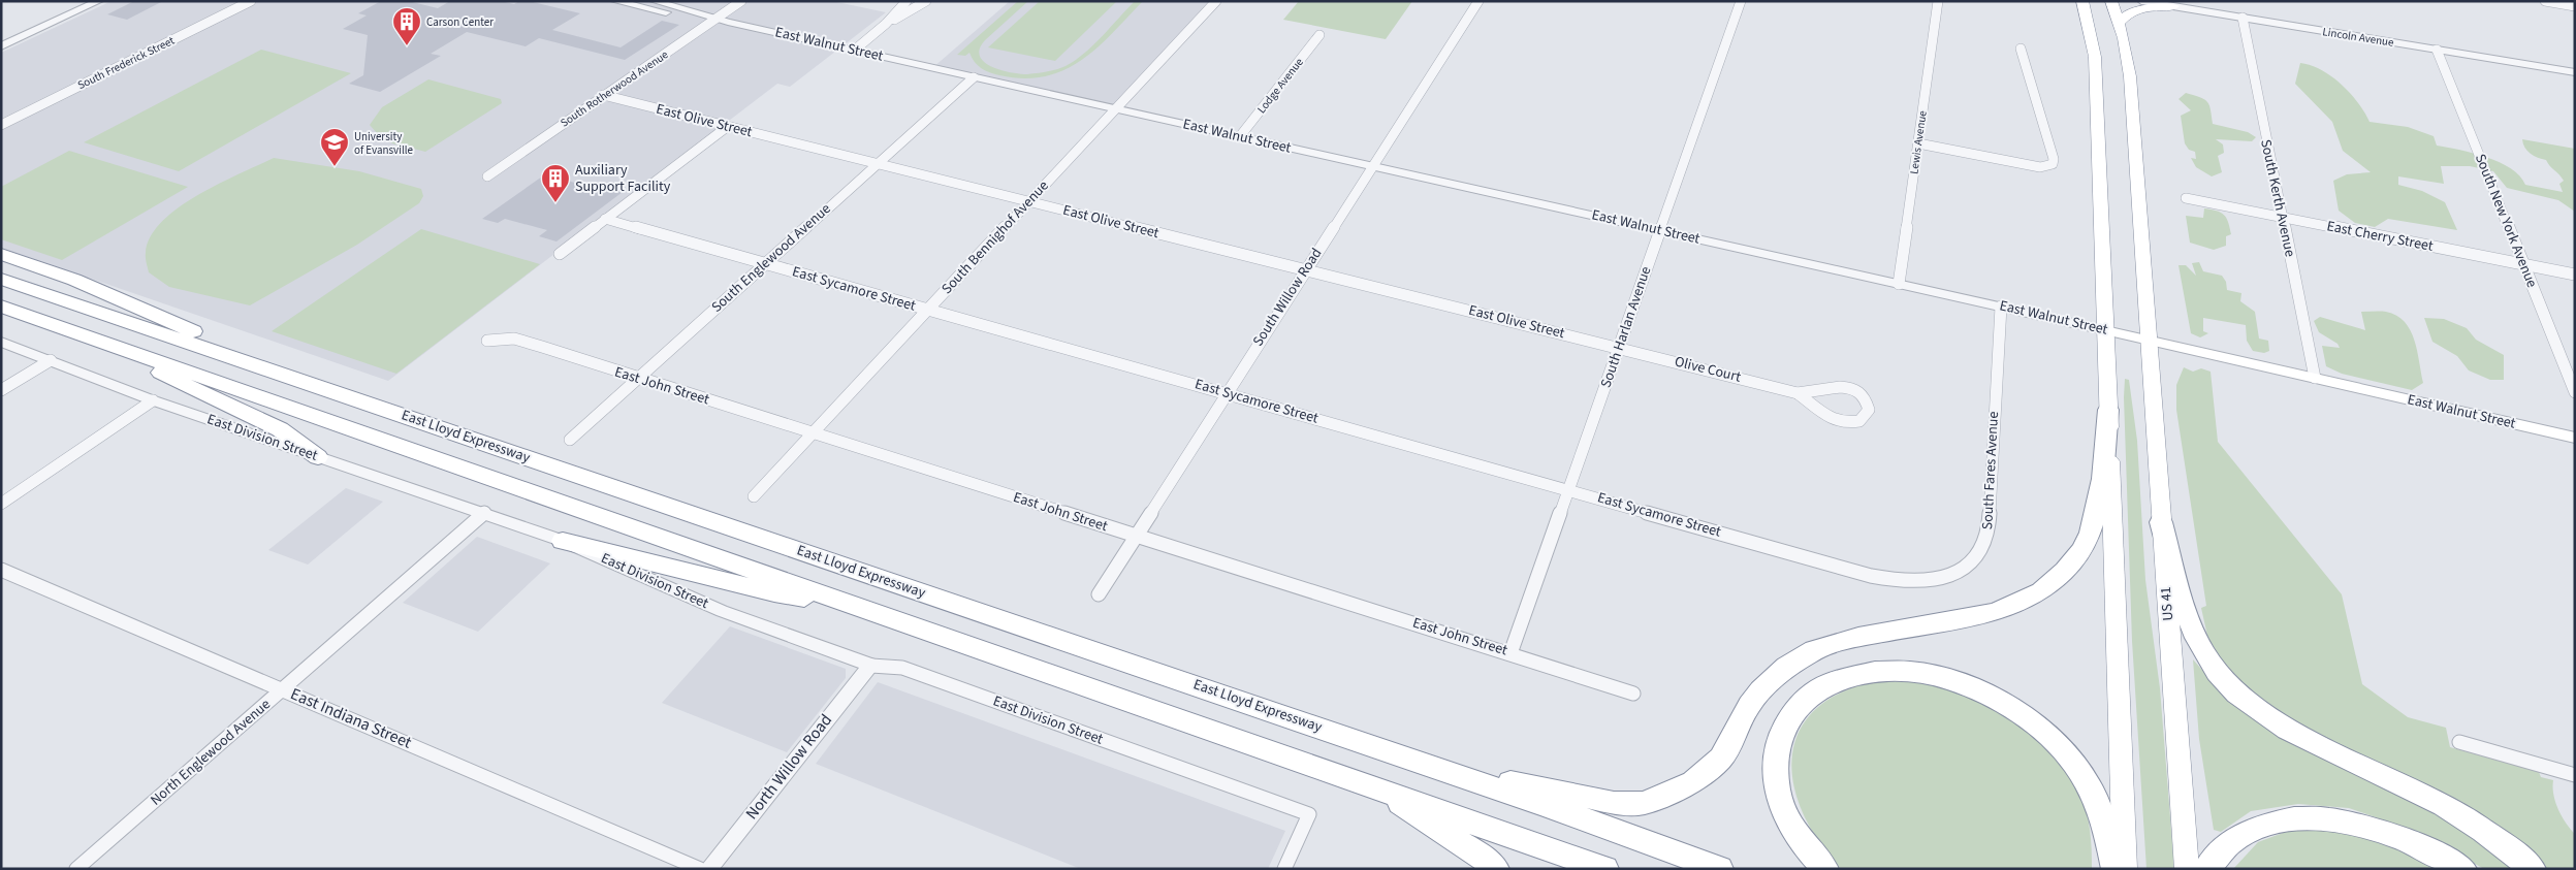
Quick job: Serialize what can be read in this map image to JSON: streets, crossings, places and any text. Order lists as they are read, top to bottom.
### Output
{
  "streets": {
    "highway": ["East Lloyd Expressway", "US 41"],
    "main road": ["East Walnut Street"],
    "street": [
      "Lincoln Avenue",
      "South Frederick Street",
      "Lodge Avenue",
      "South Rotherwood Avenue",
      "East Olive Street",
      "Lewis Avenue",
      "South Kerth Avenue",
      "South New York Avenue",
      "East Cherry Street",
      "South Bennighof Avenue",
      "South Englewood Avenue",
      "East Sycamore Street",
      "South Willow Road",
      "South Harlan Avenue",
      "Olive Court",
      "East John Street",
      "East Division Street",
      "South Fares Avenue",
      "East Indiana Street",
      "North Englewood Avenue",
      "North Willow Road"
    ]
  },
  "crossings": [
    ["Lincoln Avenue", "South Kerth Avenue"],
    ["Lincoln Avenue", "South New York Avenue"],
    ["East Walnut Street", "Lodge Avenue"],
    ["East Walnut Street", "South Rotherwood Avenue"],
    ["East Walnut Street", "Lewis Avenue"],
    ["East Walnut Street", "South Kerth Avenue"],
    ["East Walnut Street", "South Bennighof Avenue"],
    ["East Walnut Street", "South Englewood Avenue"],
    ["East Walnut Street", "South Willow Road"],
    ["East Walnut Street", "South Harlan Avenue"],
    ["East Walnut Street", "South Fares Avenue"],
    ["East Walnut Street", "US 41"],
    ["South Rotherwood Avenue", "East Olive Street"],
    ["East Olive Street", "South Bennighof Avenue"],
    ["East Olive Street", "South Englewood Avenue"],
    ["East Olive Street", "South Willow Road"],
    ["East Olive Street", "South Harlan Avenue"],
    ["East Olive Street", "Olive Court"],
    ["South Kerth Avenue", "East Cherry Street"],
    ["South New York Avenue", "East Cherry Street"],
    ["South Bennighof Avenue", "East Sycamore Street"],
    ["South Bennighof Avenue", "East John Street"],
    ["South Englewood Avenue", "East Sycamore Street"],
    ["South Englewood Avenue", "East John Street"],
    ["East Sycamore Street", "South Willow Road"],
    ["East Sycamore Street", "South Harlan Avenue"],
    ["East Sycamore Street", "South Fares Avenue"],
    ["South Willow Road", "East John Street"],
    ["South Harlan Avenue", "Olive Court"],
    ["South Harlan Avenue", "East John Street"],
    ["East Division Street", "North Englewood Avenue"],
    ["East Division Street", "North Willow Road"],
    ["East Indiana Street", "North Englewood Avenue"]
  ],
  "places": {
    "building": ["Carson Center", "Auxiliary Support Facility"],
    "school or university": ["University of Evansville"]
  }
}
